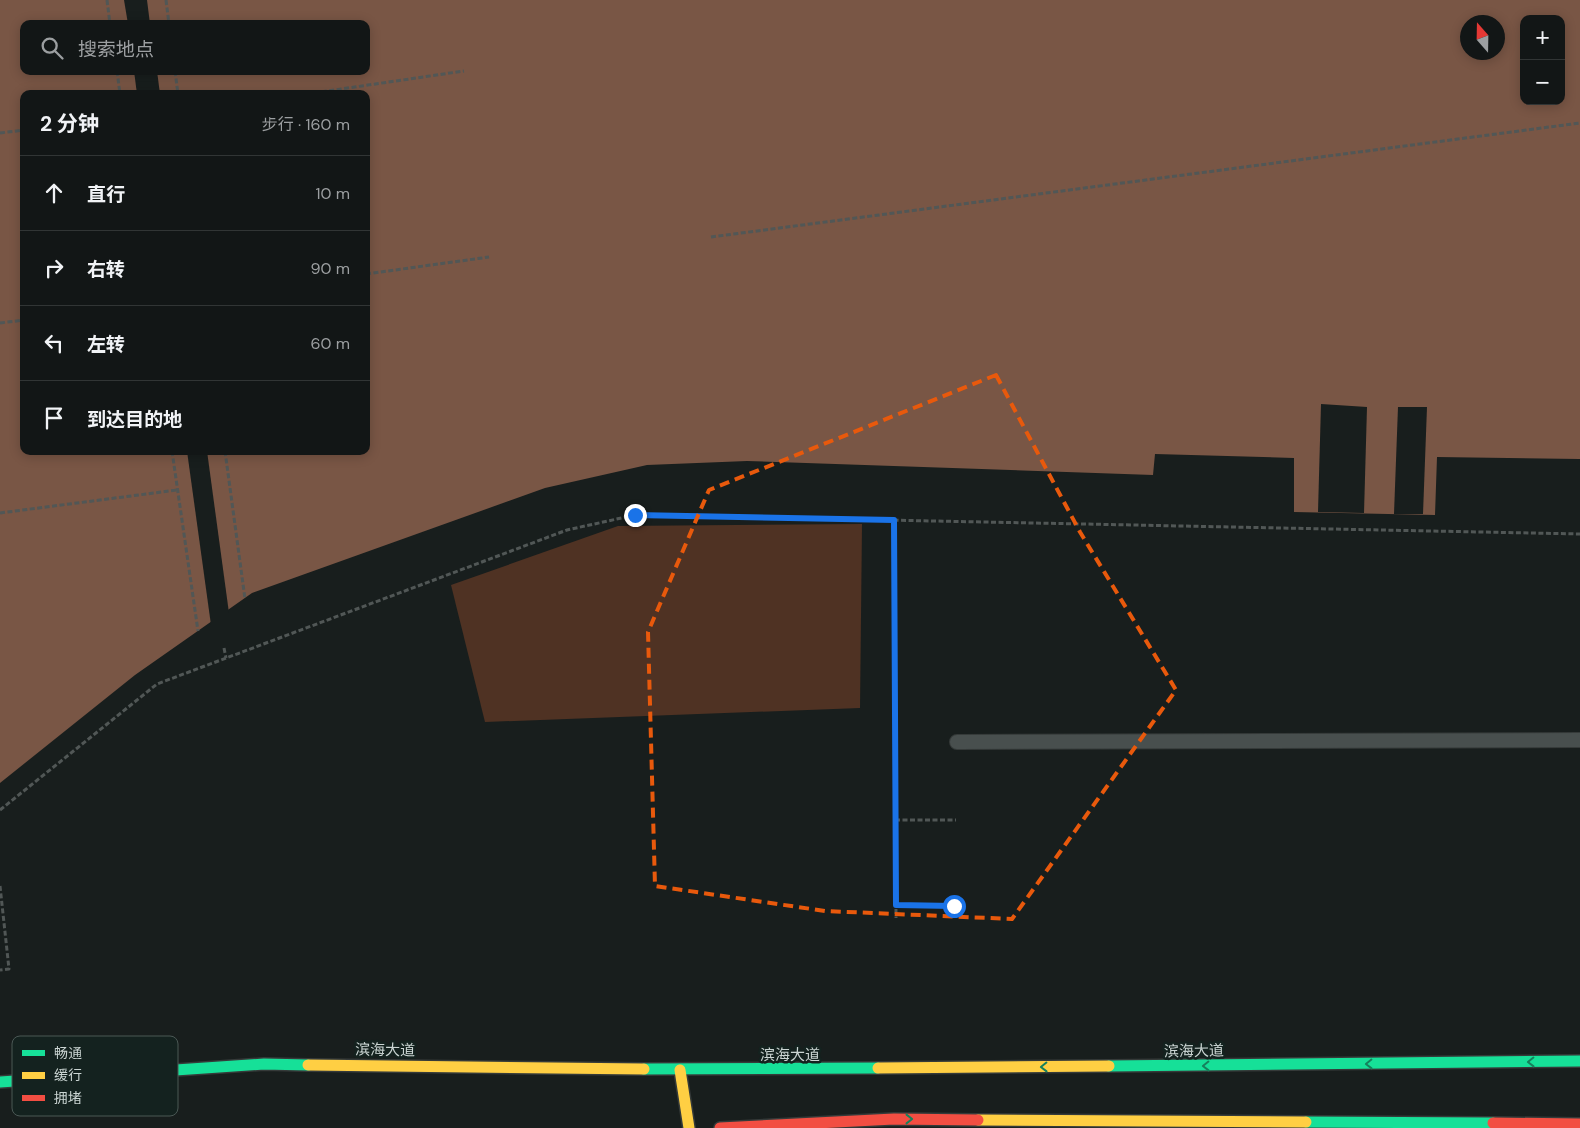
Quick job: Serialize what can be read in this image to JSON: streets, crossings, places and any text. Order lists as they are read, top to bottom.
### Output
{
  "streets": {
    "main road": ["滨海大道"]
  },
  "legend": ["畅通", "缓行", "拥堵"],
  "north": "top",
  "page": {
    "map_buttons": ["+", "−"],
    "search": "搜索地点",
    "heading": ["2 分钟", "步行 · 160 m"],
    "list": [
      ["直行", "10 m"],
      ["右转", "90 m"],
      ["左转", "60 m"],
      "到达目的地"
    ]
  }
}
